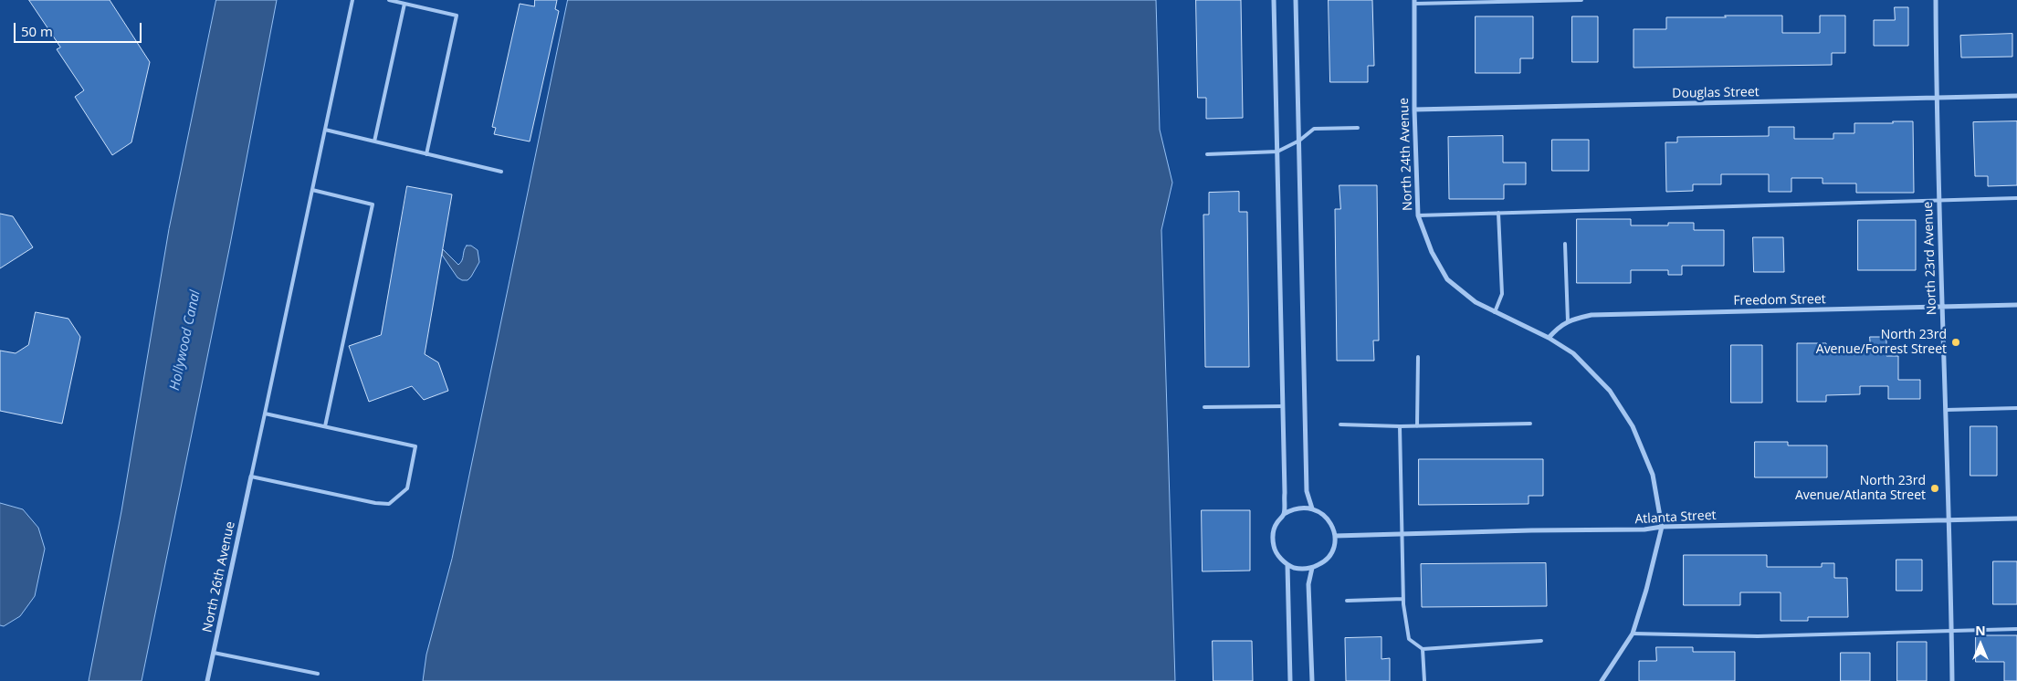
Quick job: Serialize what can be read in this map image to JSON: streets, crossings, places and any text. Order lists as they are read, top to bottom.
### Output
{
  "streets": {
    "street": [
      "Douglas Street",
      "North 24th Avenue",
      "North 23rd Avenue",
      "Freedom Street",
      "Atlanta Street",
      "North 26th Avenue"
    ]
  },
  "crossings": [
    ["Douglas Street", "North 24th Avenue"],
    ["Douglas Street", "North 23rd Avenue"],
    ["North 24th Avenue", "Freedom Street"],
    ["North 24th Avenue", "Atlanta Street"],
    ["North 23rd Avenue", "Freedom Street"],
    ["North 23rd Avenue", "Atlanta Street"]
  ],
  "water": ["Hollywood Canal"],
  "places": ["North 23rd Avenue/Forrest Street", "North 23rd Avenue/Atlanta Street"],
  "scale_bar": "50 m",
  "north": "top"
}
